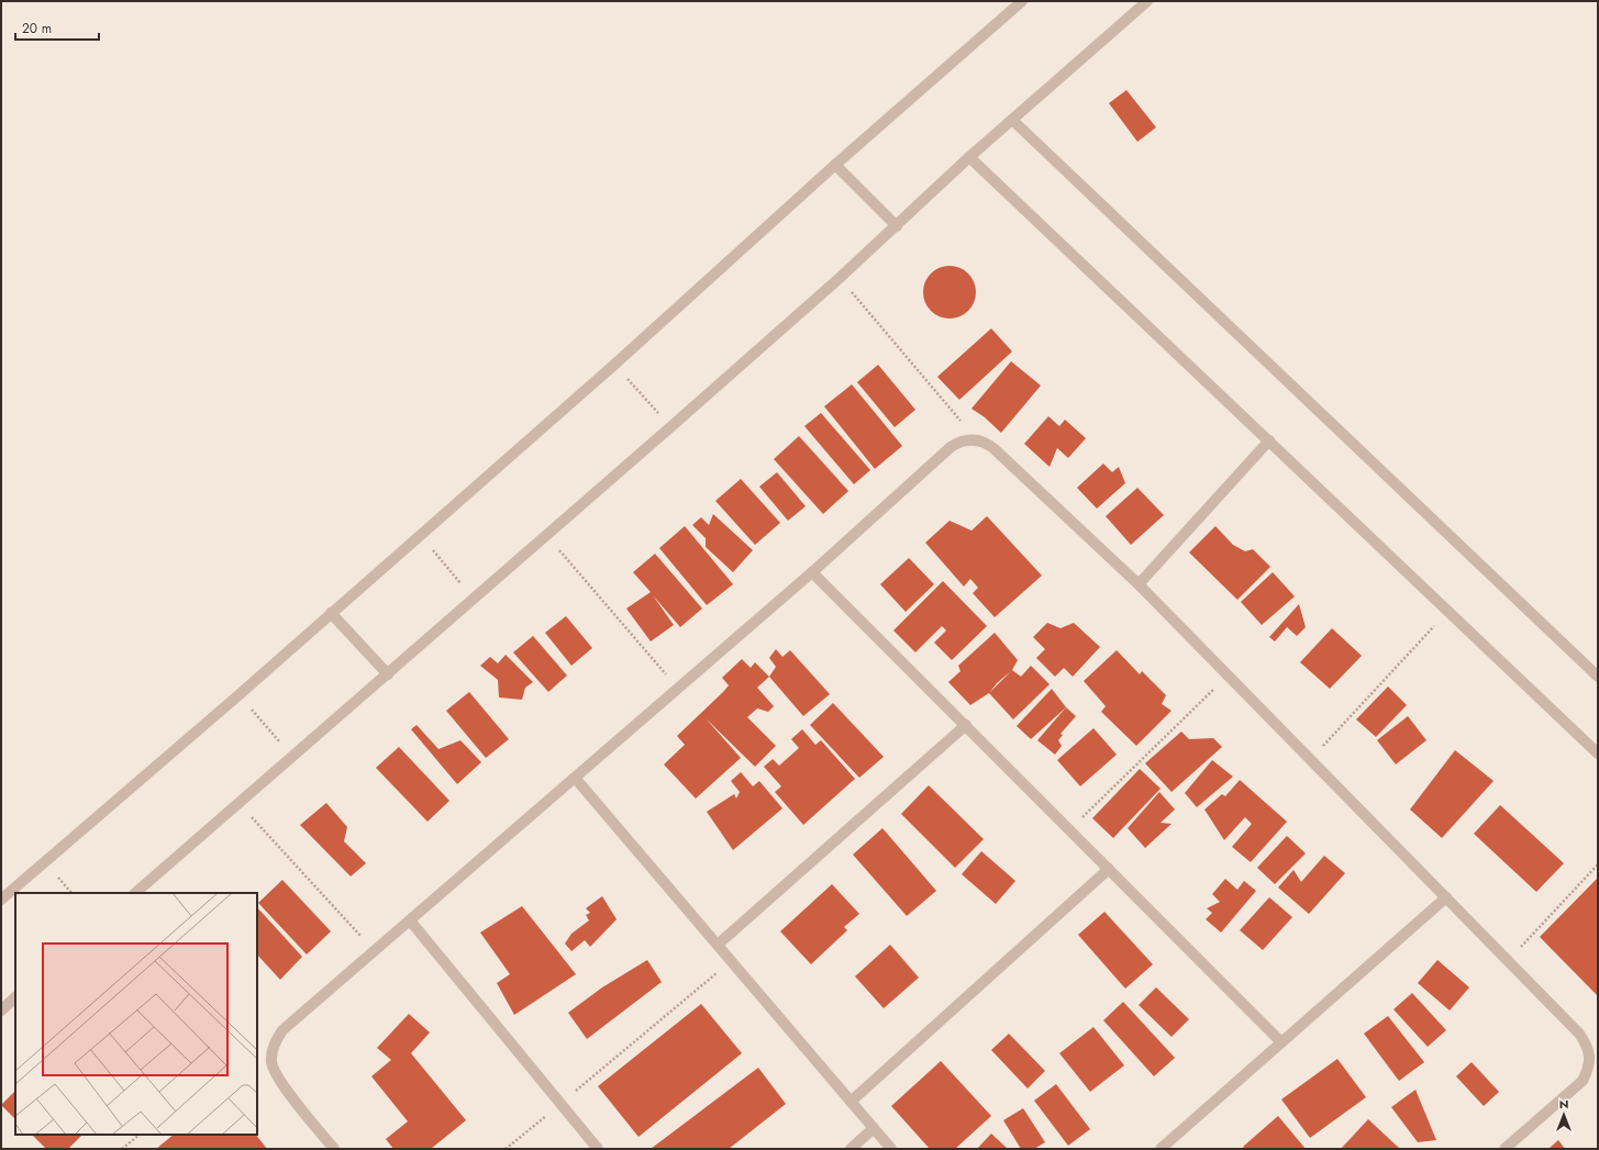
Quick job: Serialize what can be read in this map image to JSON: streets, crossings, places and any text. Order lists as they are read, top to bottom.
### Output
{
  "scale_bar": "20 m",
  "north": "top"
}
